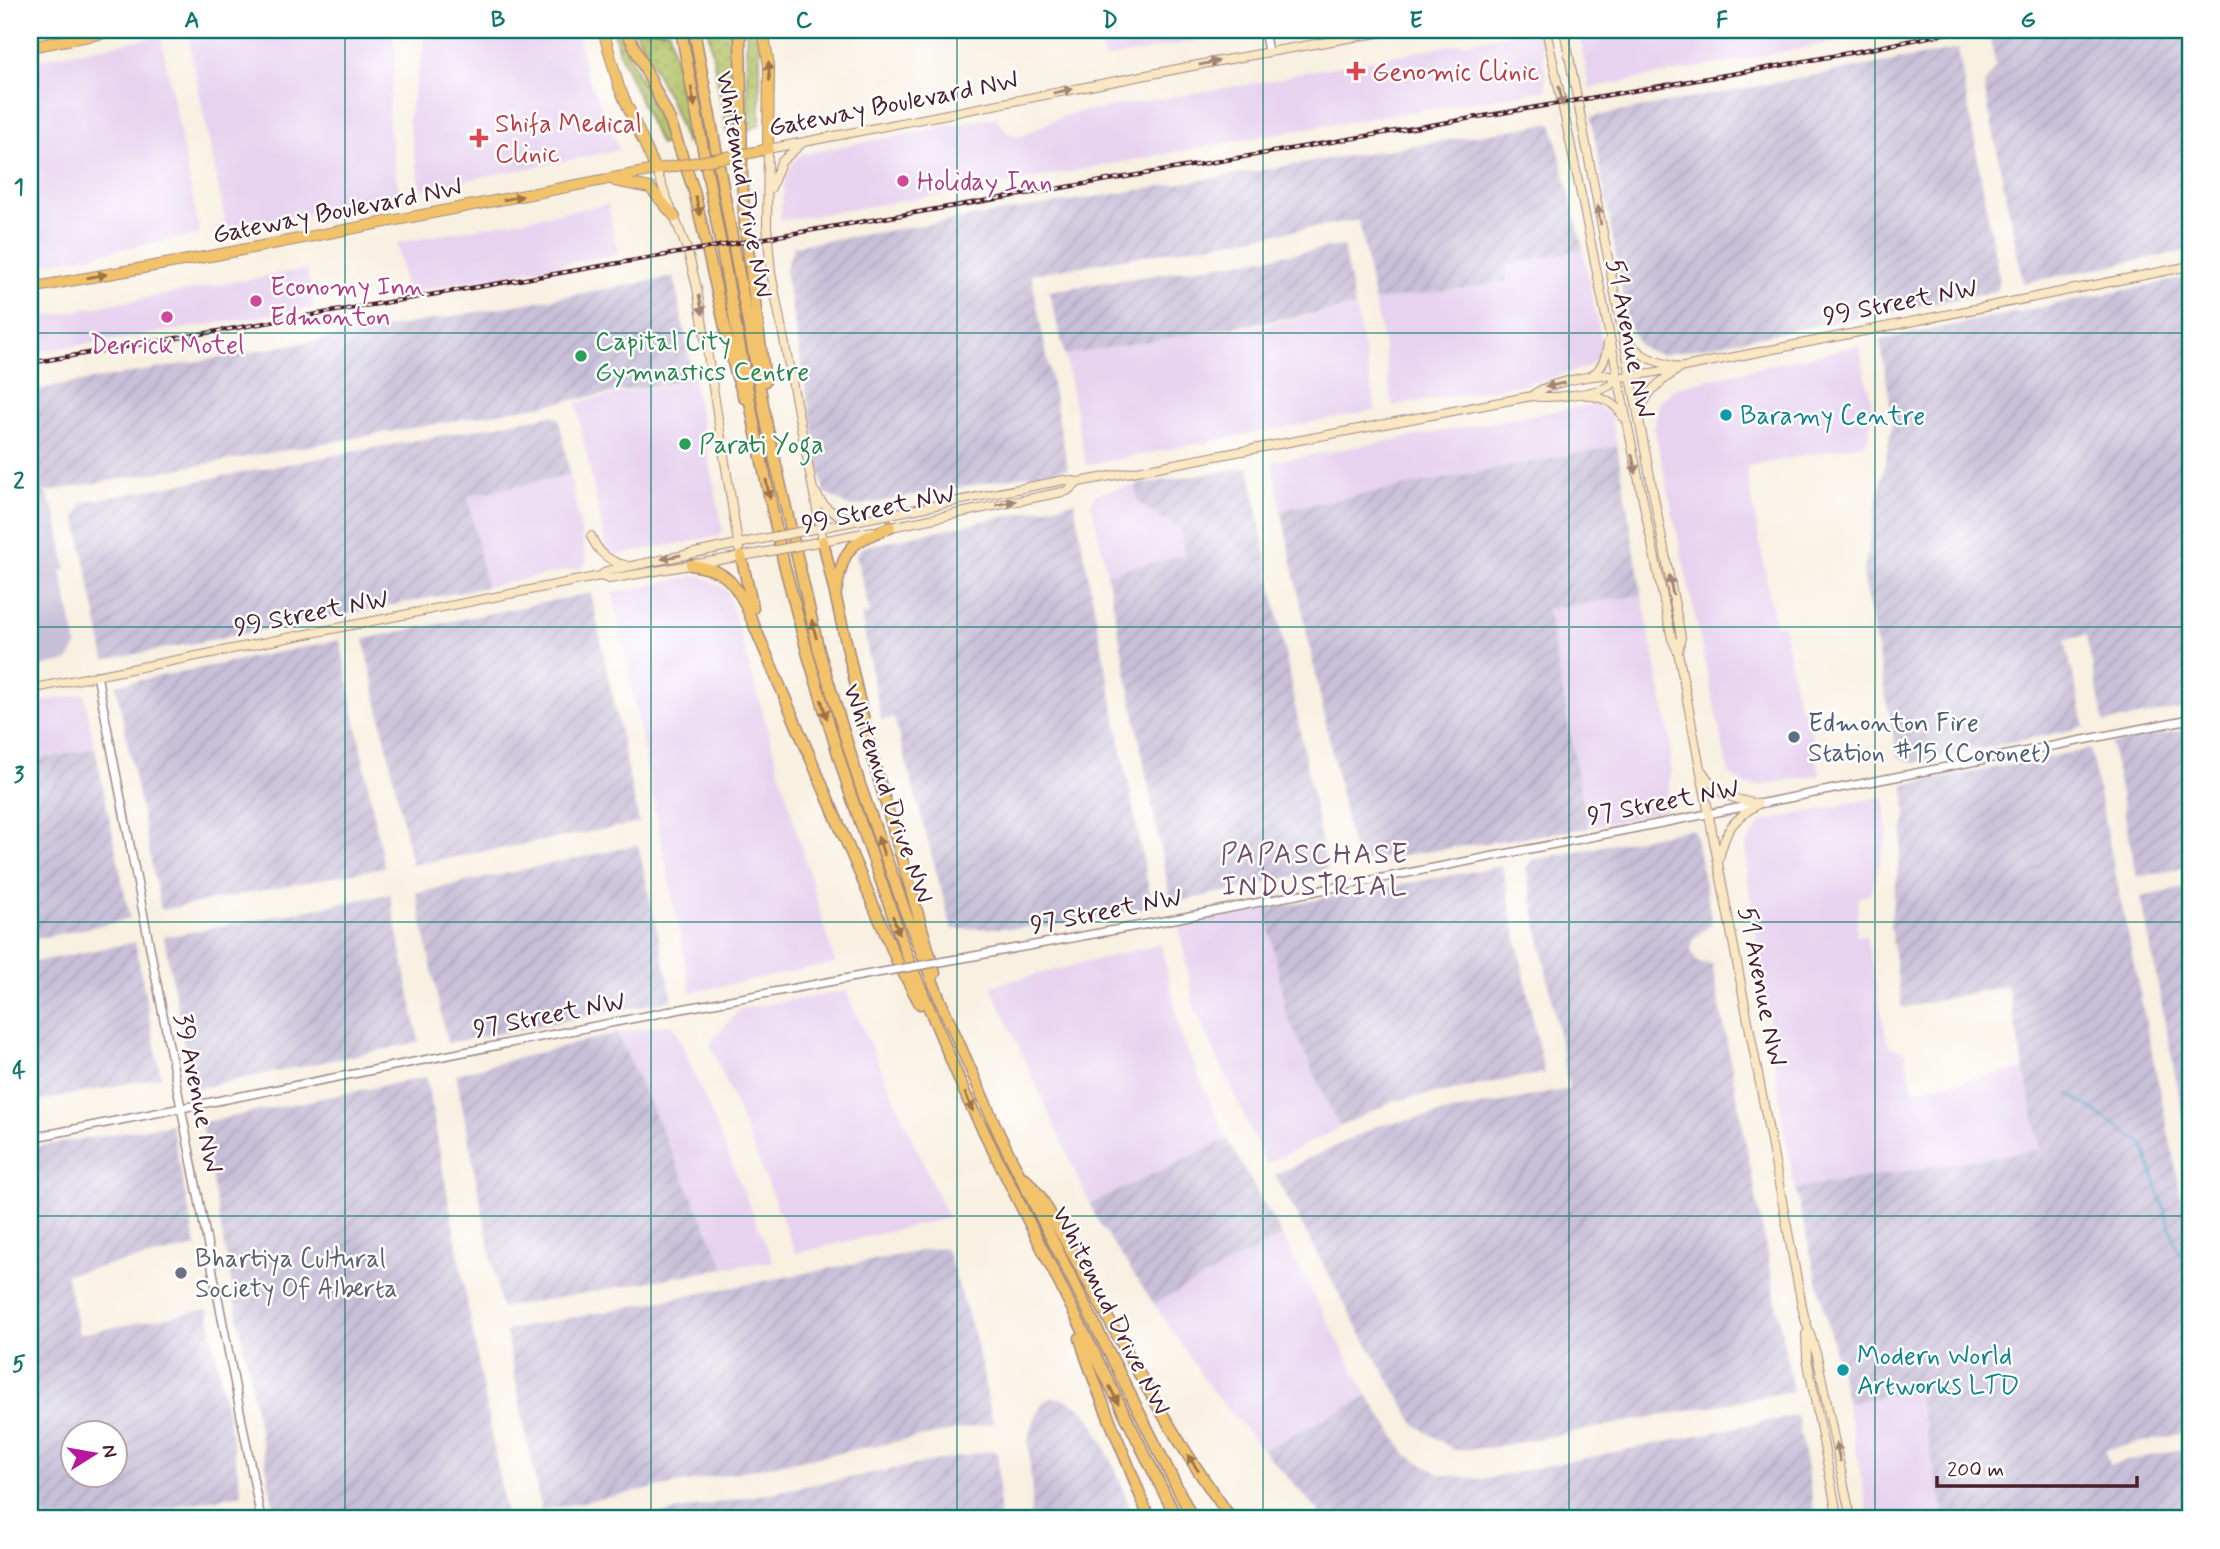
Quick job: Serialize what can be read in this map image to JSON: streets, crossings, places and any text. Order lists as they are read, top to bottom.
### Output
{
  "streets": {
    "highway": ["Gateway Boulevard NW", "Whitemud Drive NW"],
    "main road": ["99 Street NW", "51 Avenue NW"],
    "street": ["97 Street NW", "39 Avenue NW"]
  },
  "crossings": [
    ["99 Street NW", "51 Avenue NW"],
    ["99 Street NW", "39 Avenue NW"],
    ["51 Avenue NW", "97 Street NW"],
    ["97 Street NW", "39 Avenue NW"]
  ],
  "one_way": ["Gateway Boulevard NW"],
  "districts": ["PAPASCHASE INDUSTRIAL"],
  "places": {
    "health": ["Genomic Clinic", "Shifa Medical Clinic"],
    "other": [
      "Holiday Inn",
      "Economy Inn Edmonton",
      "Derrick Motel",
      "Capital City Gymnastics Centre",
      "Baramy Centre",
      "Parati Yoga",
      "Edmonton Fire Station #15 (Coronet)",
      "Bhartiya Cultural Society Of Alberta",
      "Modern World Artworks LTD"
    ]
  },
  "scale_bar": "200 m",
  "north": "right",
  "grid": {
    "columns": [
      "A",
      "B",
      "C",
      "D",
      "E",
      "F",
      "G"
    ],
    "rows": [
      "1",
      "2",
      "3",
      "4",
      "5"
    ]
  }
}
